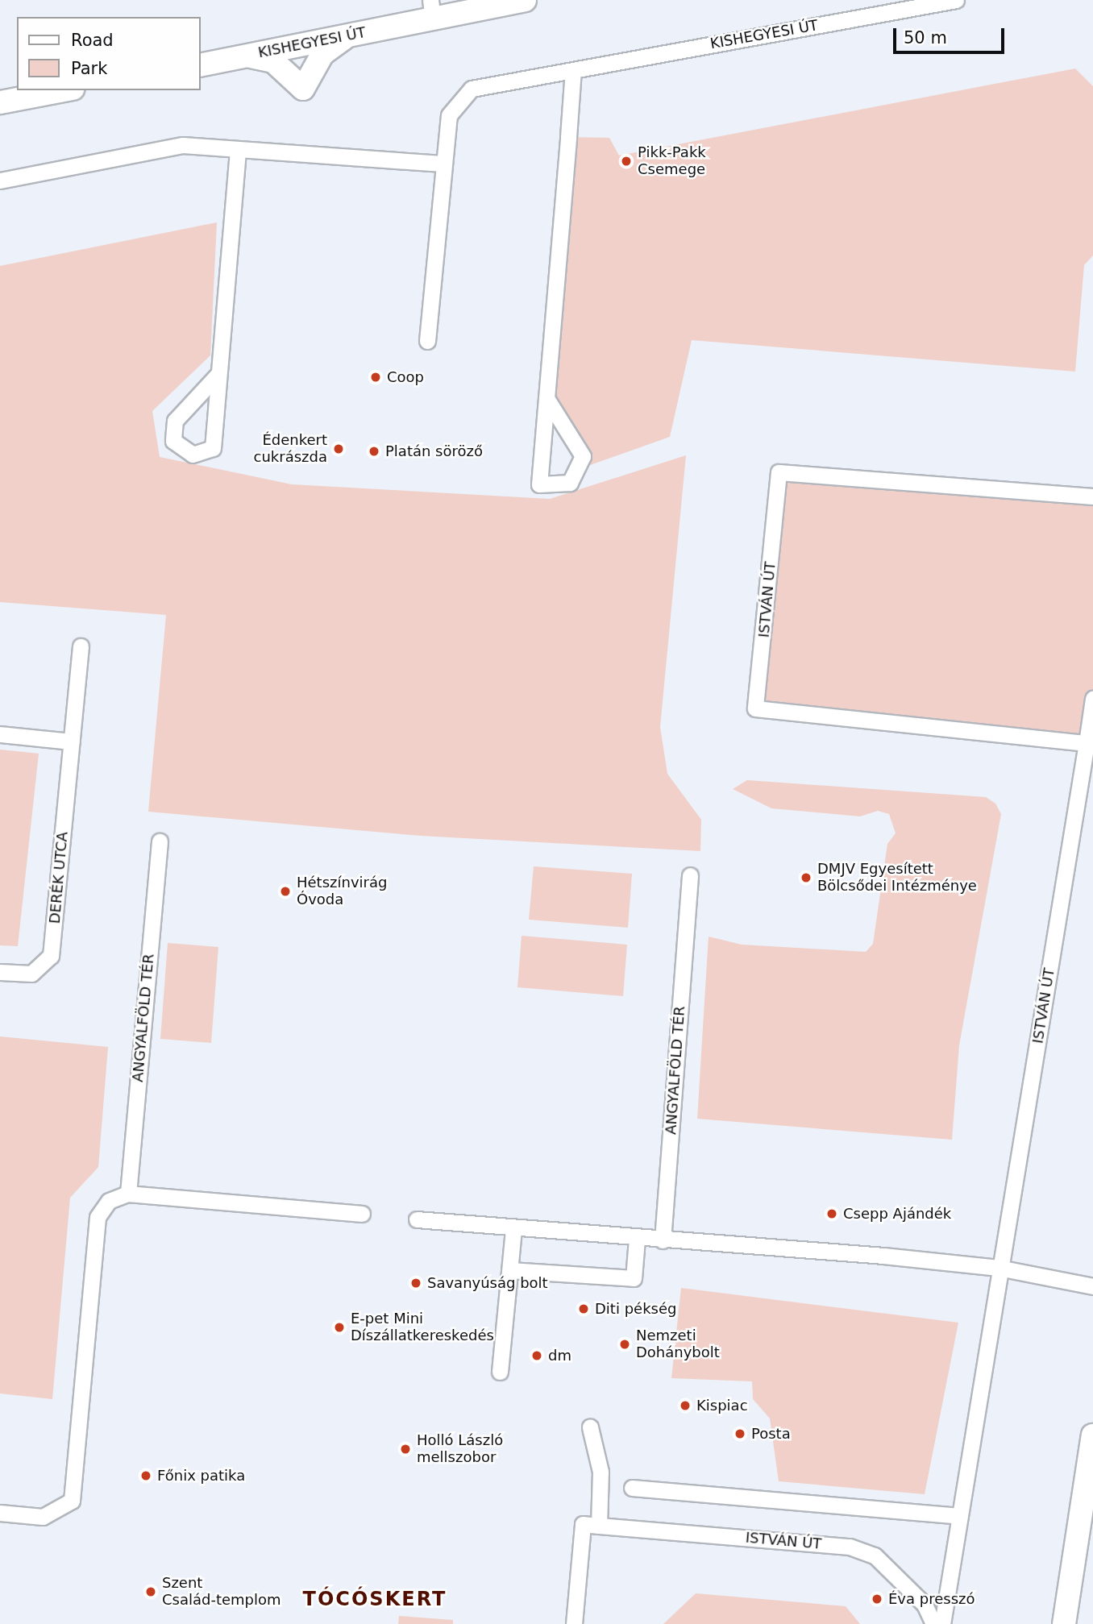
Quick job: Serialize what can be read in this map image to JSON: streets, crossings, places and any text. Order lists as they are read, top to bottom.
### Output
{
  "streets": {
    "street": [
      "KISHEGYESI ÚT",
      "ISTVÁN ÚT",
      "DERÉK UTCA",
      "ANGYALFÖLD TÉR"
    ]
  },
  "districts": ["TÓCÓSKERT"],
  "places": [
    "Pikk-Pakk Csemege",
    "Coop",
    "Édenkert cukrászda",
    "Platán söröző",
    "DMJV Egyesített Bölcsődei Intézménye",
    "Hétszínvirág Óvoda",
    "Csepp Ajándék",
    "Savanyúság bolt",
    "Diti pékség",
    "E-pet Mini Díszállatkereskedés",
    "Nemzeti Dohánybolt",
    "dm",
    "Kispiac",
    "Posta",
    "Holló László mellszobor",
    "Főnix patika",
    "Szent Család-templom",
    "Éva presszó"
  ],
  "legend": ["Road", "Park"],
  "scale_bar": "50 m"
}
